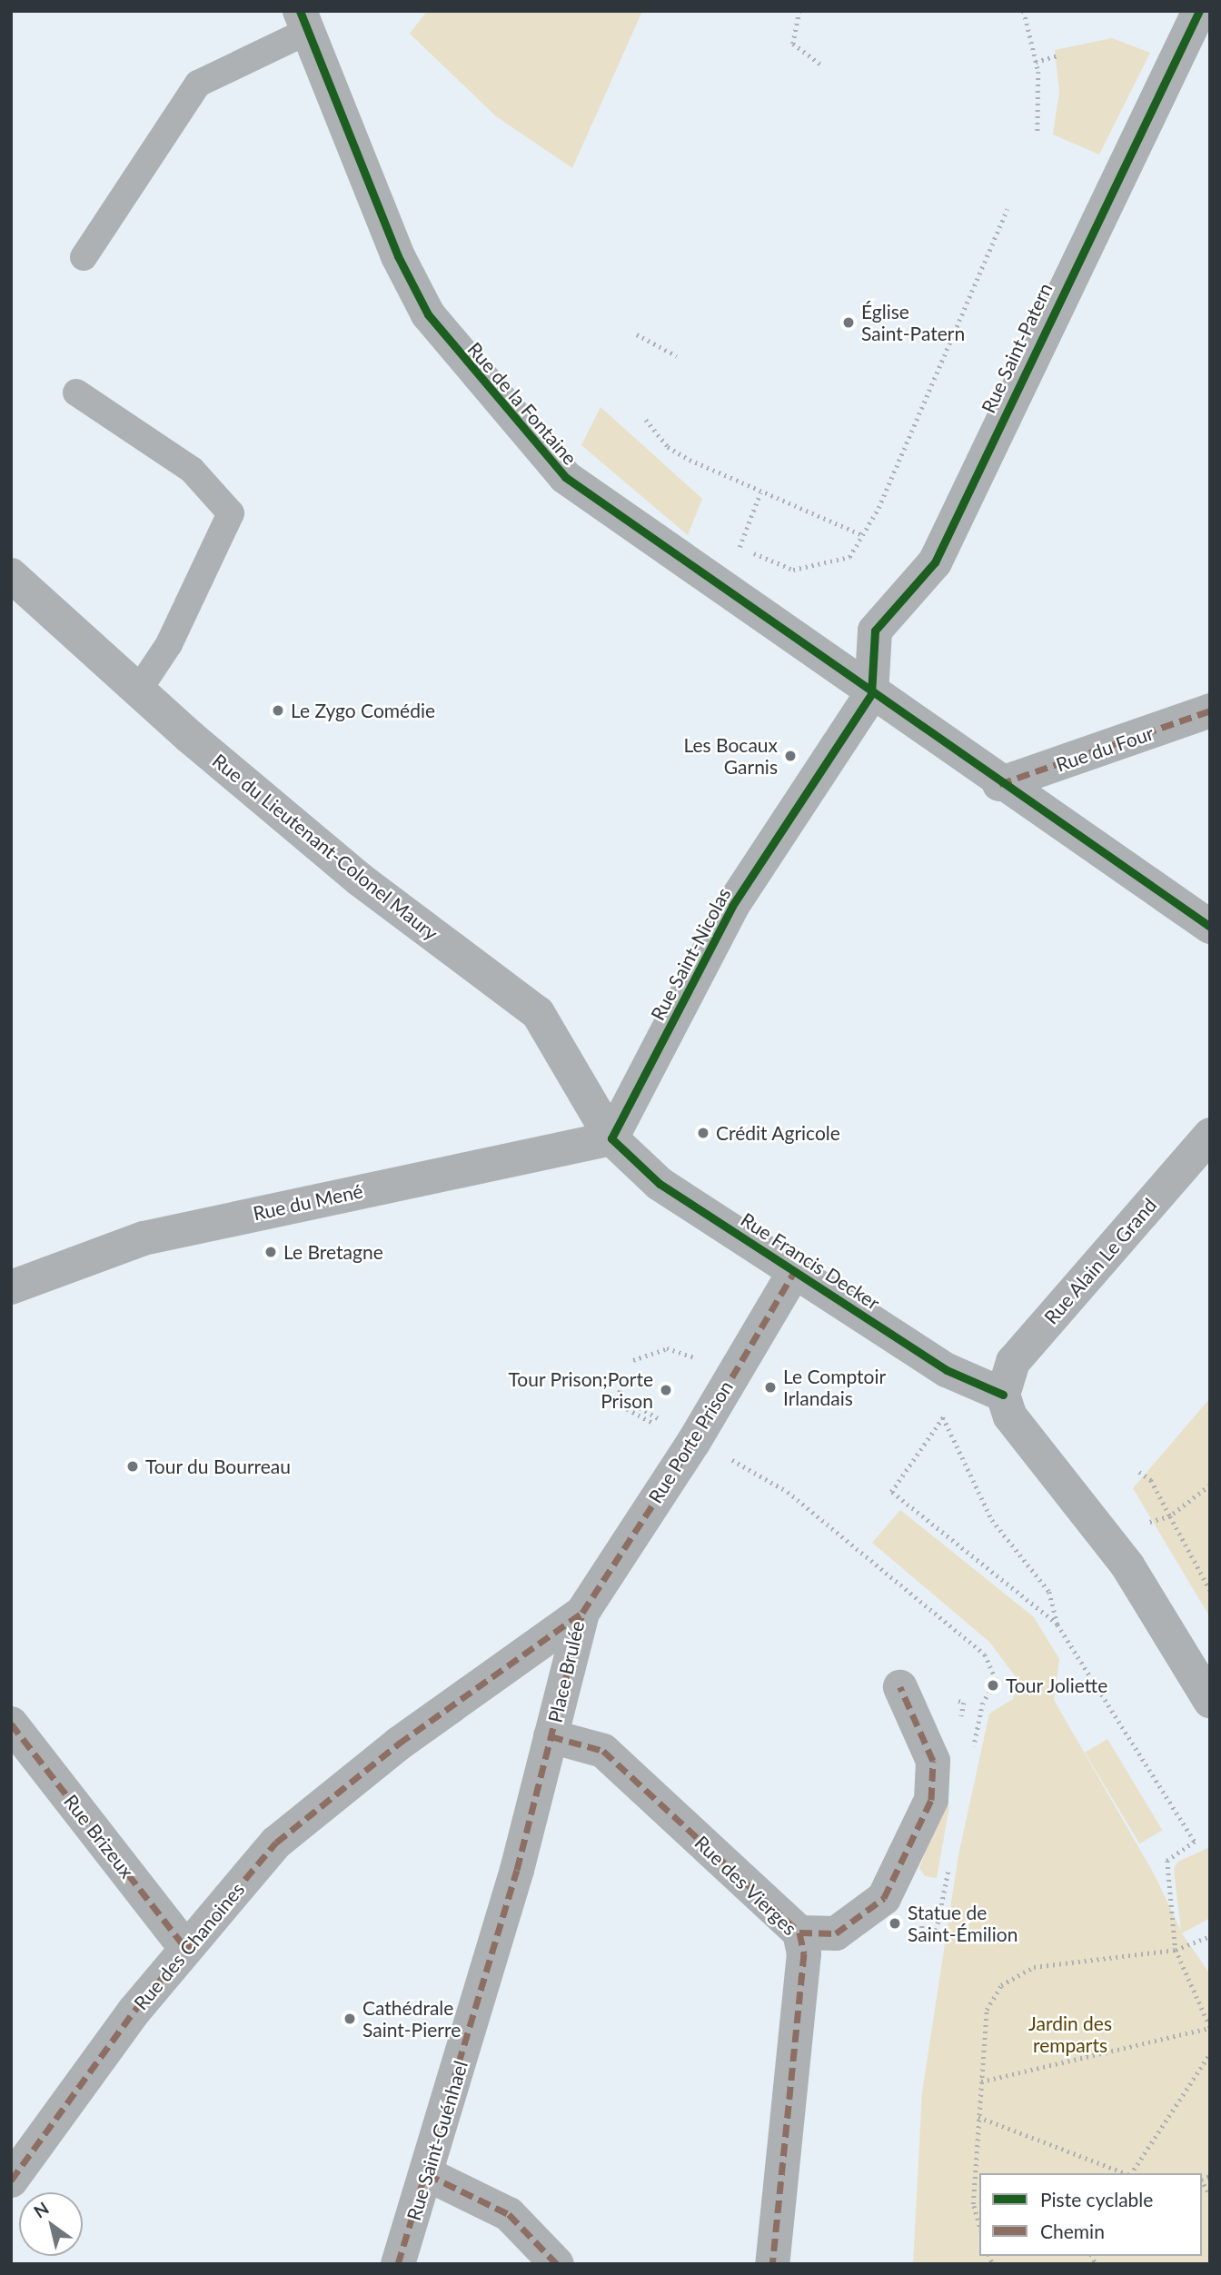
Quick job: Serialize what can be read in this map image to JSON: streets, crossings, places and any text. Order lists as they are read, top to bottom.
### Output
{
  "streets": {
    "street": [
      "Rue Saint-Patern",
      "Rue de la Fontaine",
      "Rue du Four",
      "Rue du Lieutenant-Colonel Maury",
      "Rue Saint-Nicolas",
      "Rue du Mené",
      "Rue Francis Decker",
      "Rue Alain Le Grand",
      "Rue Porte Prison",
      "Place Brulée",
      "Rue Brizeux",
      "Rue des Vierges",
      "Rue des Chanoines",
      "Rue Saint-Guénhael"
    ]
  },
  "crossings": [
    ["Rue Saint-Patern", "Rue de la Fontaine"],
    ["Rue Saint-Patern", "Rue Saint-Nicolas"],
    ["Rue de la Fontaine", "Rue du Four"],
    ["Rue de la Fontaine", "Rue Saint-Nicolas"],
    ["Rue du Lieutenant-Colonel Maury", "Rue Saint-Nicolas"],
    ["Rue du Lieutenant-Colonel Maury", "Rue du Mené"],
    ["Rue du Lieutenant-Colonel Maury", "Rue Francis Decker"],
    ["Rue Saint-Nicolas", "Rue du Mené"],
    ["Rue Saint-Nicolas", "Rue Francis Decker"],
    ["Rue du Mené", "Rue Francis Decker"],
    ["Rue Francis Decker", "Rue Alain Le Grand"],
    ["Rue Francis Decker", "Rue Porte Prison"],
    ["Rue Porte Prison", "Place Brulée"],
    ["Place Brulée", "Rue des Vierges"],
    ["Place Brulée", "Rue des Chanoines"],
    ["Place Brulée", "Rue Saint-Guénhael"],
    ["Rue Brizeux", "Rue des Chanoines"]
  ],
  "parks": ["Jardin des remparts"],
  "places": [
    "Église Saint-Patern",
    "Le Zygo Comédie",
    "Les Bocaux Garnis",
    "Crédit Agricole",
    "Le Bretagne",
    "Le Comptoir Irlandais",
    "Tour Prison;Porte Prison",
    "Tour du Bourreau",
    "Tour Joliette",
    "Statue de Saint-Émilion",
    "Cathédrale Saint-Pierre"
  ],
  "legend": ["Piste cyclable", "Chemin"],
  "north": "top left"
}
